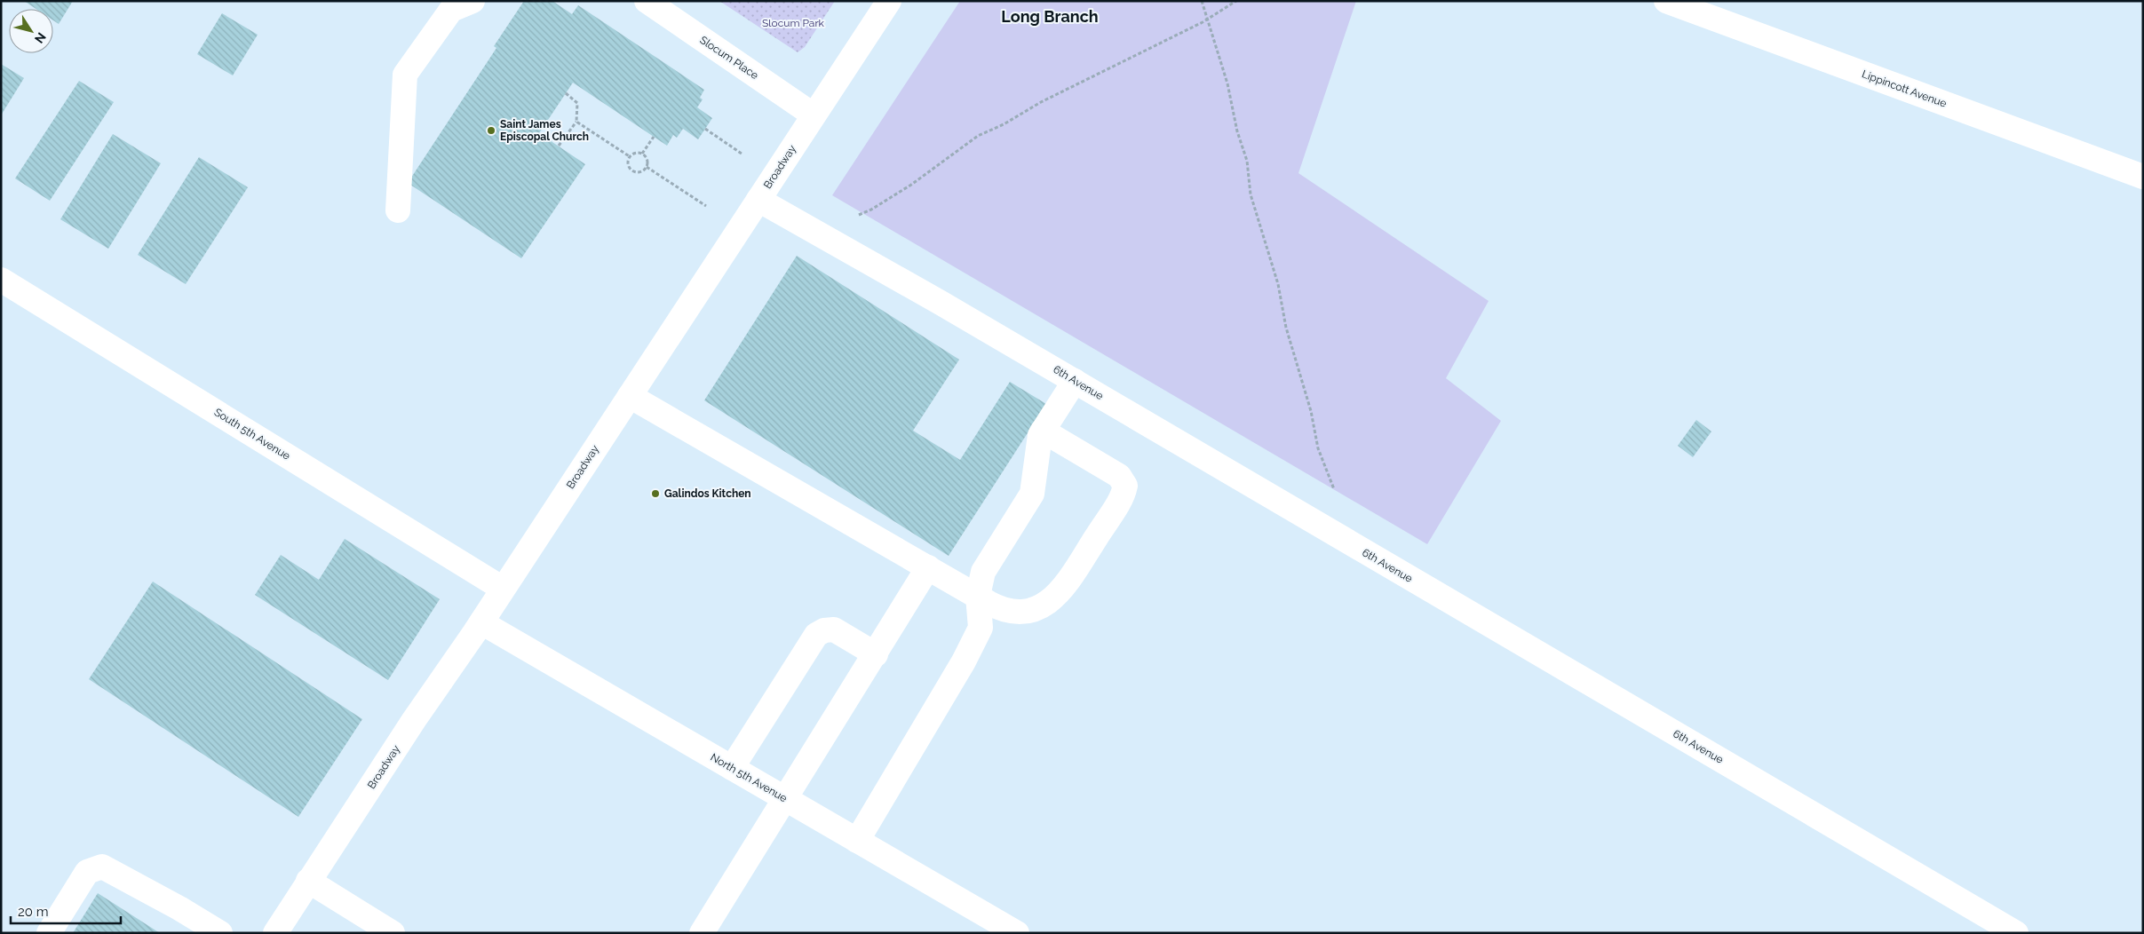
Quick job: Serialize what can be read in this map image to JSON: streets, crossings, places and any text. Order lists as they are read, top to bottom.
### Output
{
  "streets": {
    "street": [
      "Slocum Place",
      "Lippincott Avenue",
      "Broadway",
      "6th Avenue",
      "South 5th Avenue",
      "North 5th Avenue"
    ]
  },
  "crossings": [
    ["Slocum Place", "Broadway"],
    ["Broadway", "6th Avenue"],
    ["Broadway", "South 5th Avenue"],
    ["Broadway", "North 5th Avenue"]
  ],
  "districts": ["Long Branch"],
  "parks": ["Slocum Park"],
  "places": ["Saint James Episcopal Church", "Galindos Kitchen"],
  "scale_bar": "20 m",
  "north": "bottom right"
}
